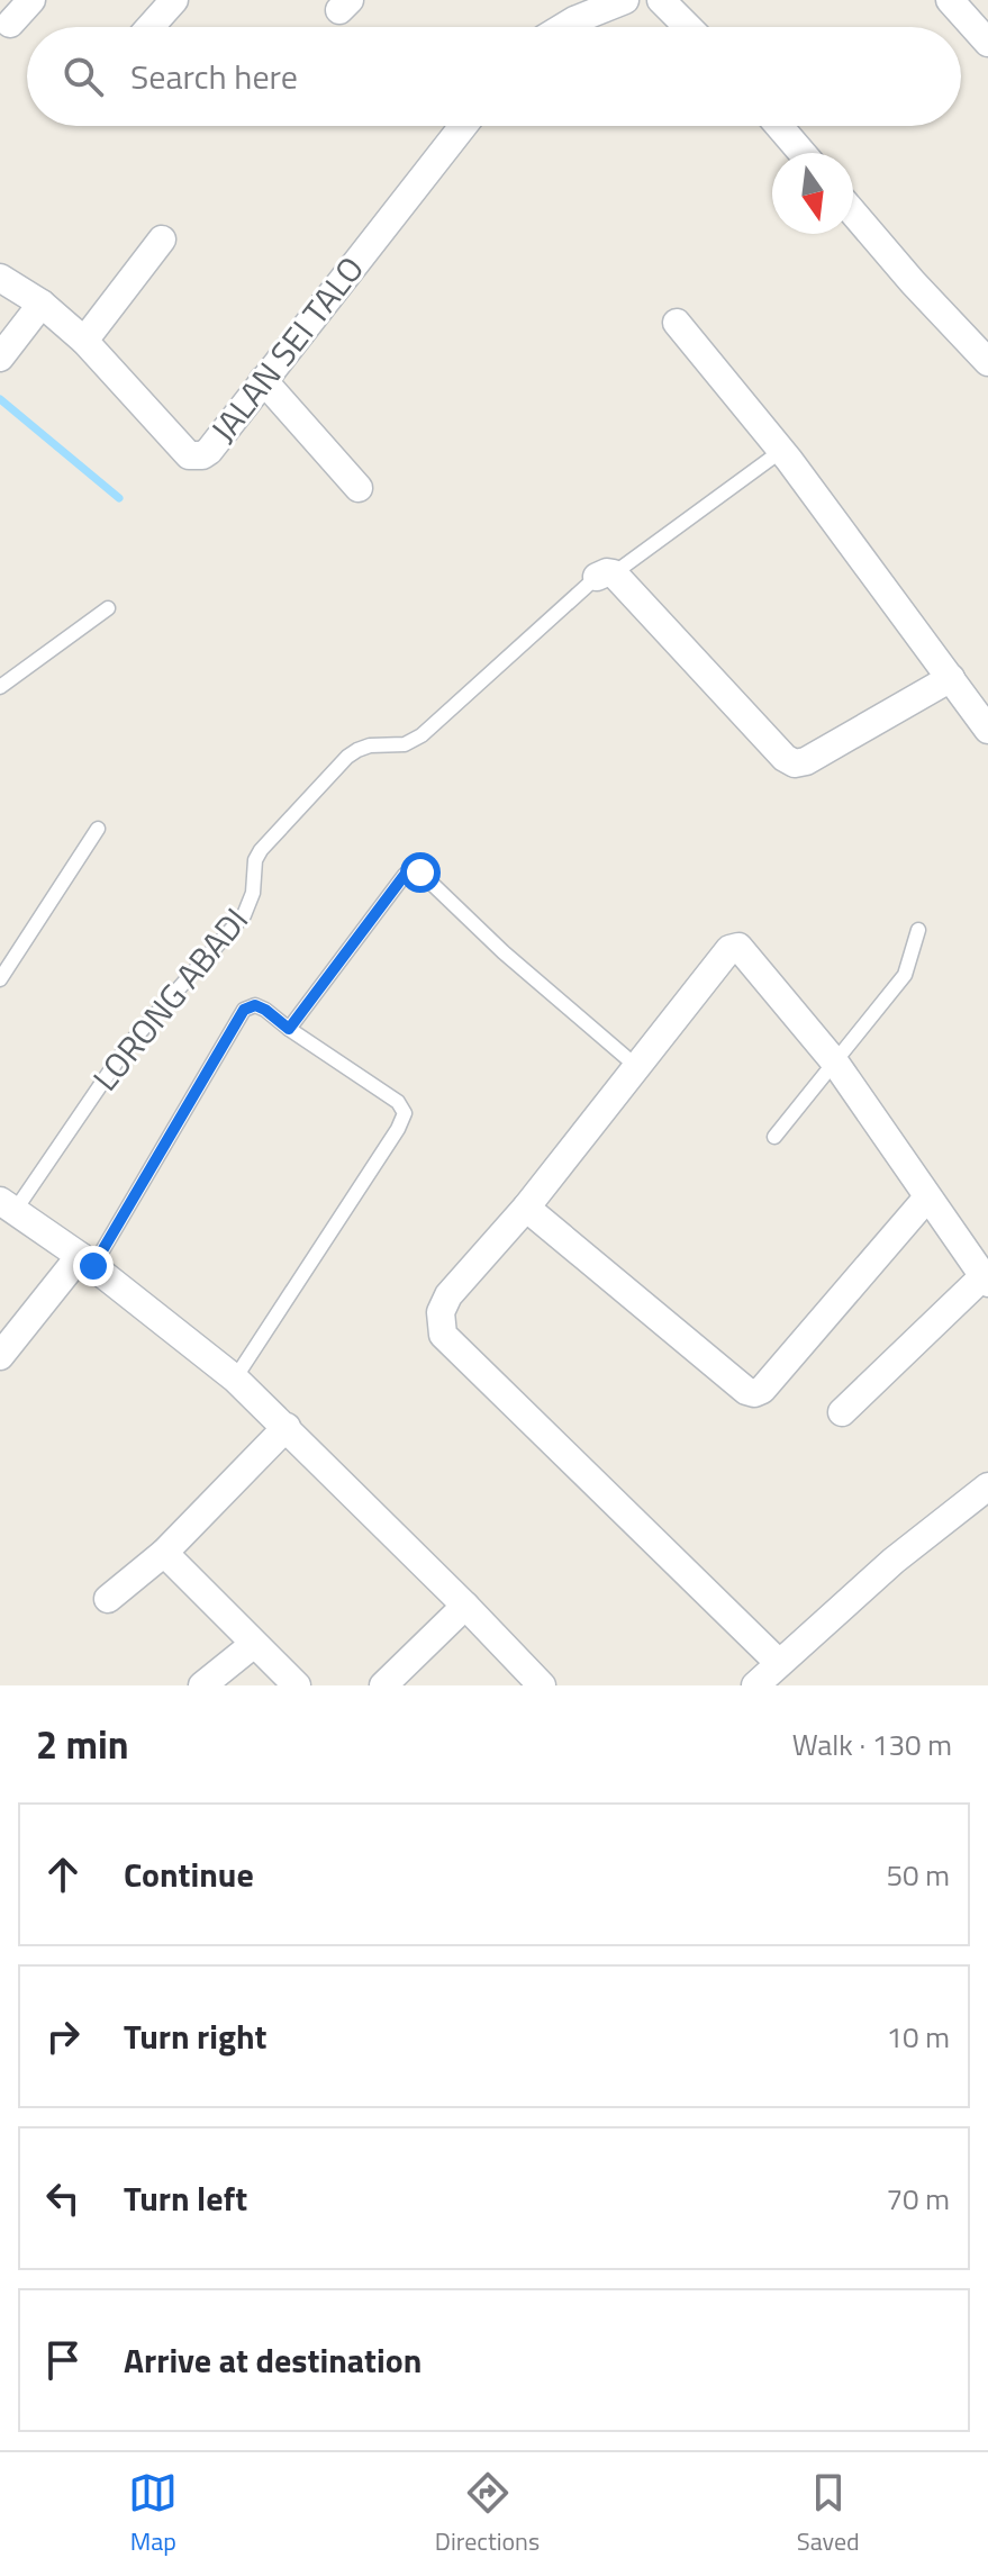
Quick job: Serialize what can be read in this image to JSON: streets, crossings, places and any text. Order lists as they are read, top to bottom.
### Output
{
  "streets": {
    "street": ["JALAN SEI TALO"],
    "lane": ["LORONG ABADI"]
  },
  "north": "bottom",
  "page": {
    "search": "Search here",
    "heading": ["2 min", "Walk · 130 m"],
    "list": [
      ["Continue", "50 m"],
      ["Turn right", "10 m"],
      ["Turn left", "70 m"],
      "Arrive at destination"
    ],
    "nav": ["Map", "Directions", "Saved"]
  }
}
